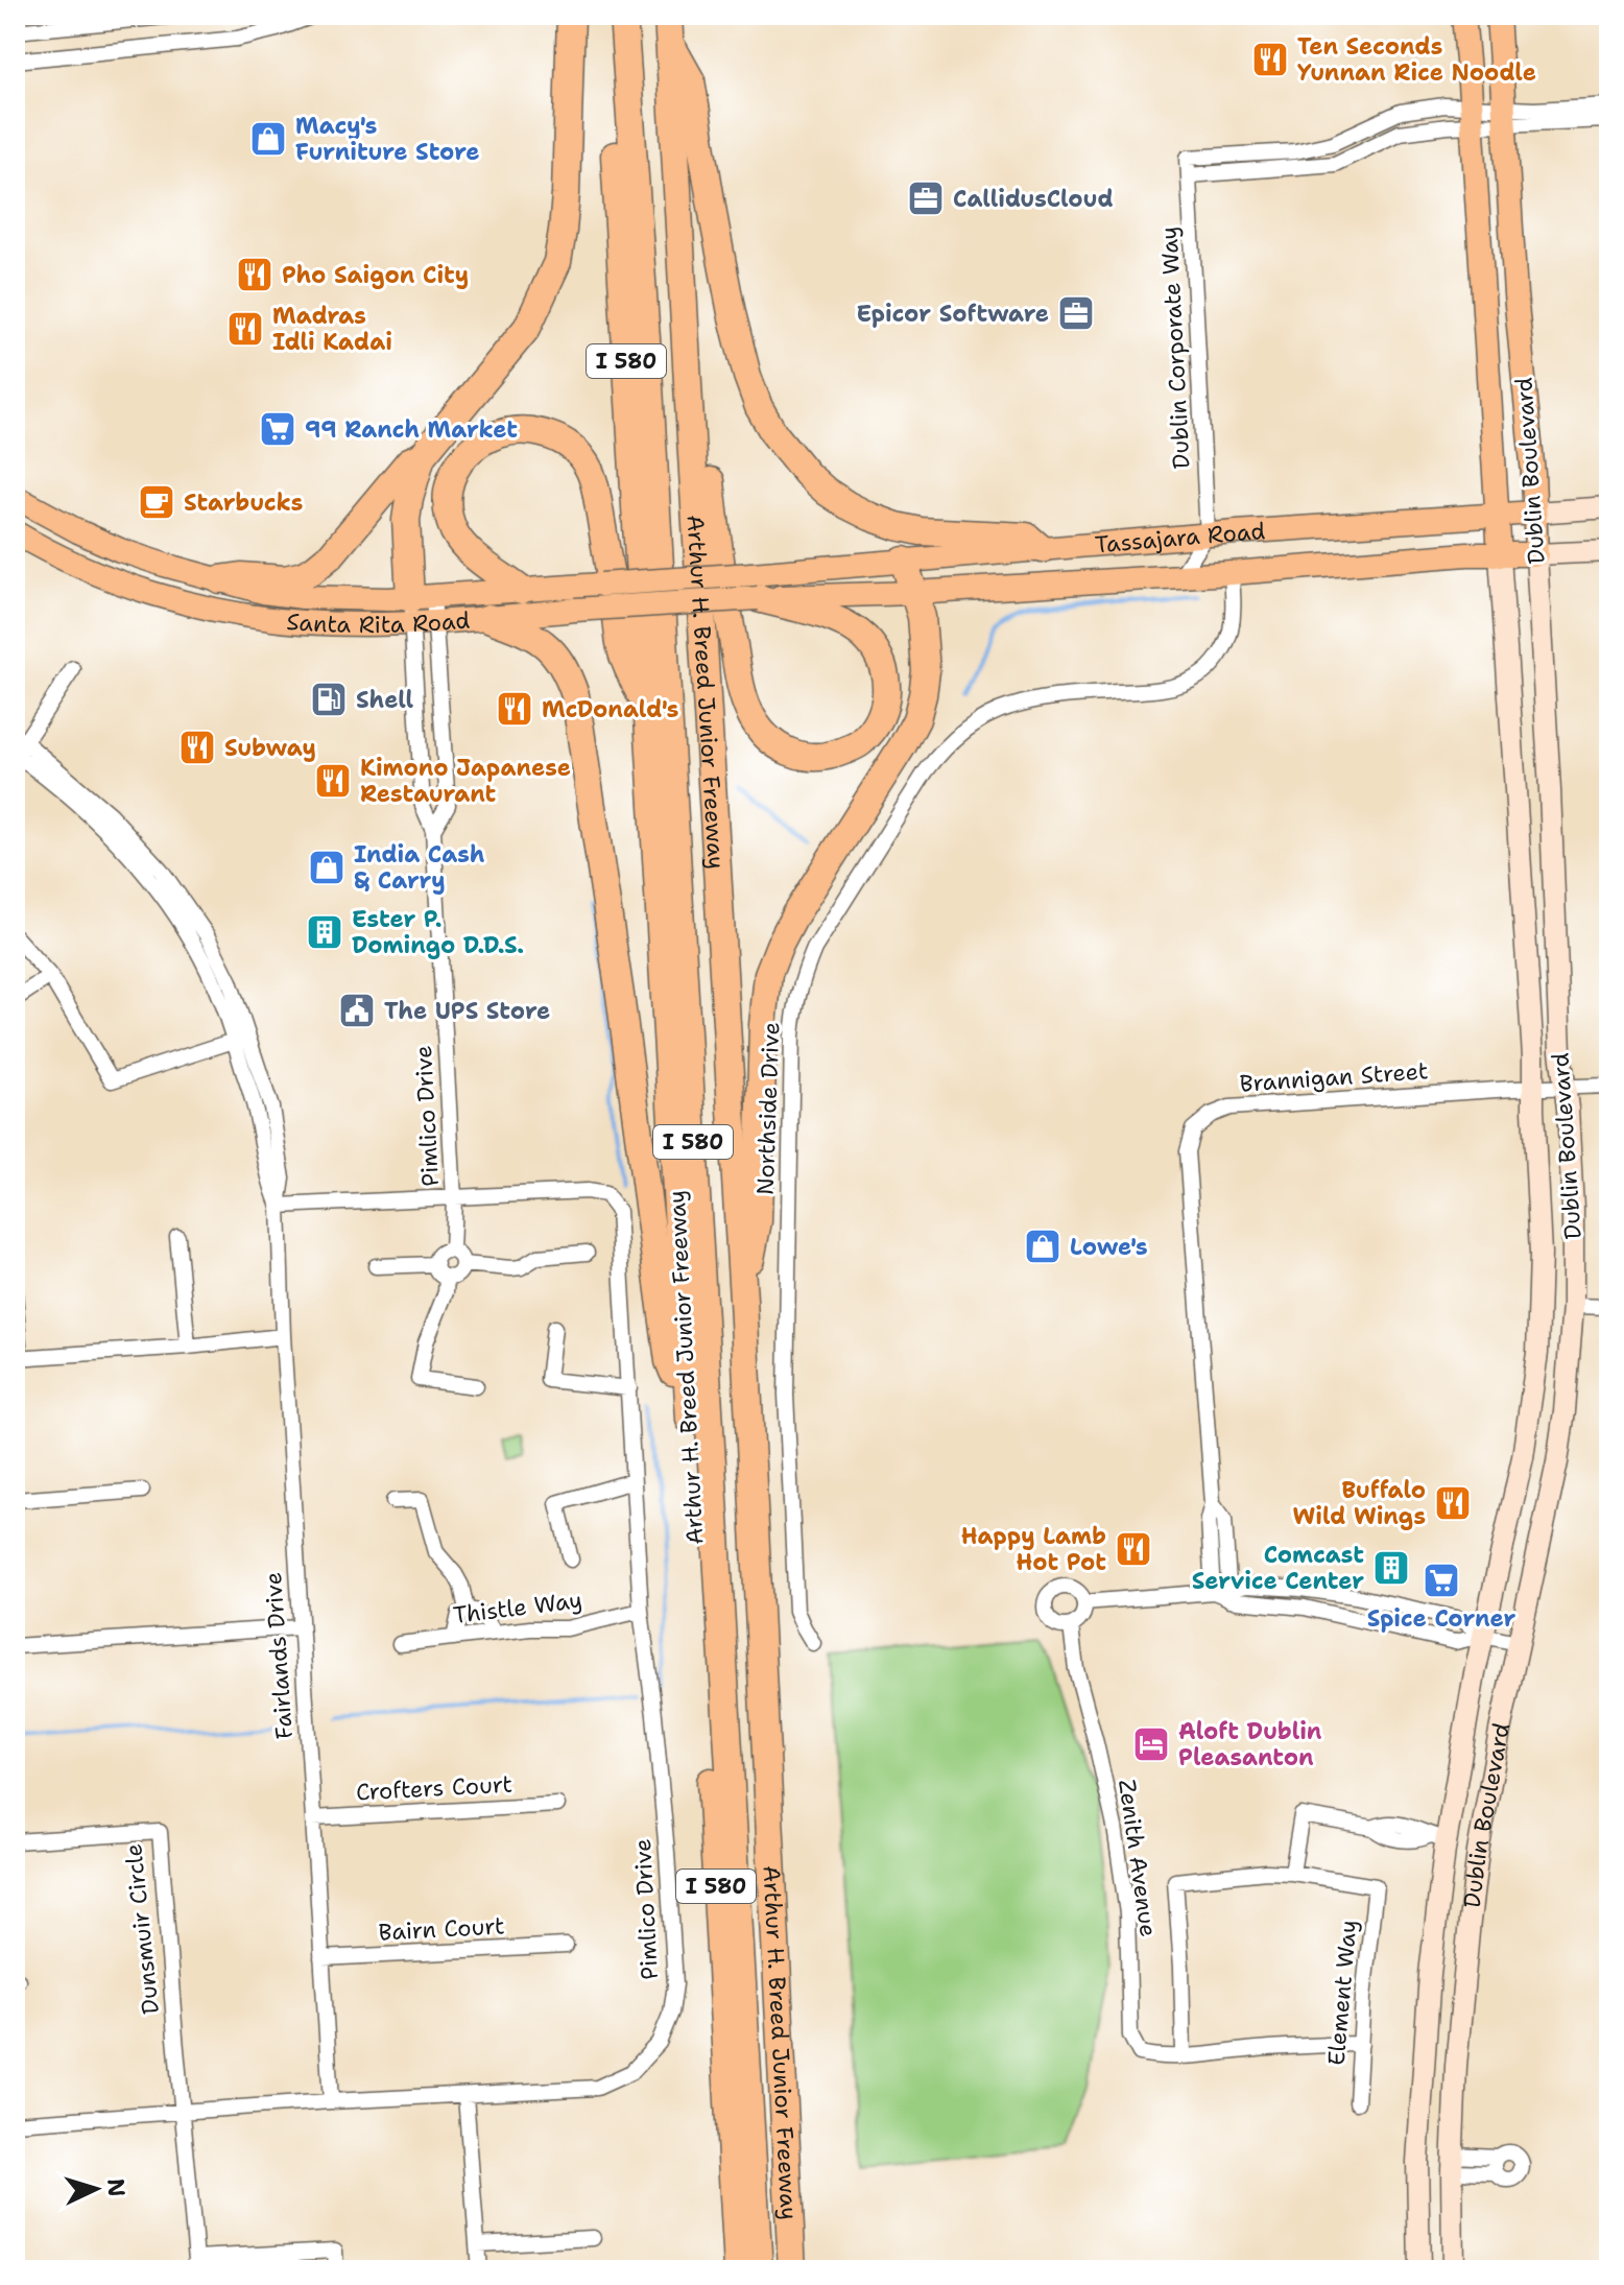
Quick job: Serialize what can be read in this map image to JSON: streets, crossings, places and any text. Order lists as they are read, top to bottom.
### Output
{
  "streets": {
    "highway": ["I 580", "Arthur H. Breed Junior Freeway"],
    "main road": ["Dublin Boulevard", "Tassajara Road", "Santa Rita Road"],
    "street": [
      "Dublin Corporate Way",
      "Brannigan Street",
      "Northside Drive",
      "Pimlico Drive",
      "Thistle Way",
      "Fairlands Drive",
      "Crofters Court",
      "Zenith Avenue",
      "Dunsmuir Circle",
      "Bairn Court",
      "Element Way"
    ]
  },
  "crossings": [
    ["Dublin Corporate Way", "Dublin Boulevard"],
    ["Dublin Corporate Way", "Tassajara Road"],
    ["Dublin Boulevard", "Tassajara Road"],
    ["Dublin Boulevard", "Brannigan Street"],
    ["Tassajara Road", "Santa Rita Road"],
    ["Tassajara Road", "Northside Drive"],
    ["Santa Rita Road", "Pimlico Drive"],
    ["Pimlico Drive", "Thistle Way"],
    ["Pimlico Drive", "Fairlands Drive"],
    ["Pimlico Drive", "Dunsmuir Circle"],
    ["Fairlands Drive", "Crofters Court"],
    ["Fairlands Drive", "Bairn Court"]
  ],
  "places": {
    "restaurant": [
      "Ten Seconds Yunnan Rice Noodle",
      "Pho Saigon City",
      "Madras Idli Kadai",
      "McDonald's",
      "Subway",
      "Kimono Japanese Restaurant",
      "Buffalo Wild Wings",
      "Happy Lamb Hot Pot"
    ],
    "shop": ["Macy's Furniture Store", "India Cash & Carry", "Lowe's"],
    "office": ["CallidusCloud", "Epicor Software"],
    "supermarket": ["99 Ranch Market", "Spice Corner"],
    "cafe": ["Starbucks"],
    "fuel station": ["Shell"],
    "building": ["Ester P. Domingo D.D.S.", "Comcast Service Center"],
    "public building": ["The UPS Store"],
    "hotel": ["Aloft Dublin Pleasanton"]
  },
  "north": "right"
}
